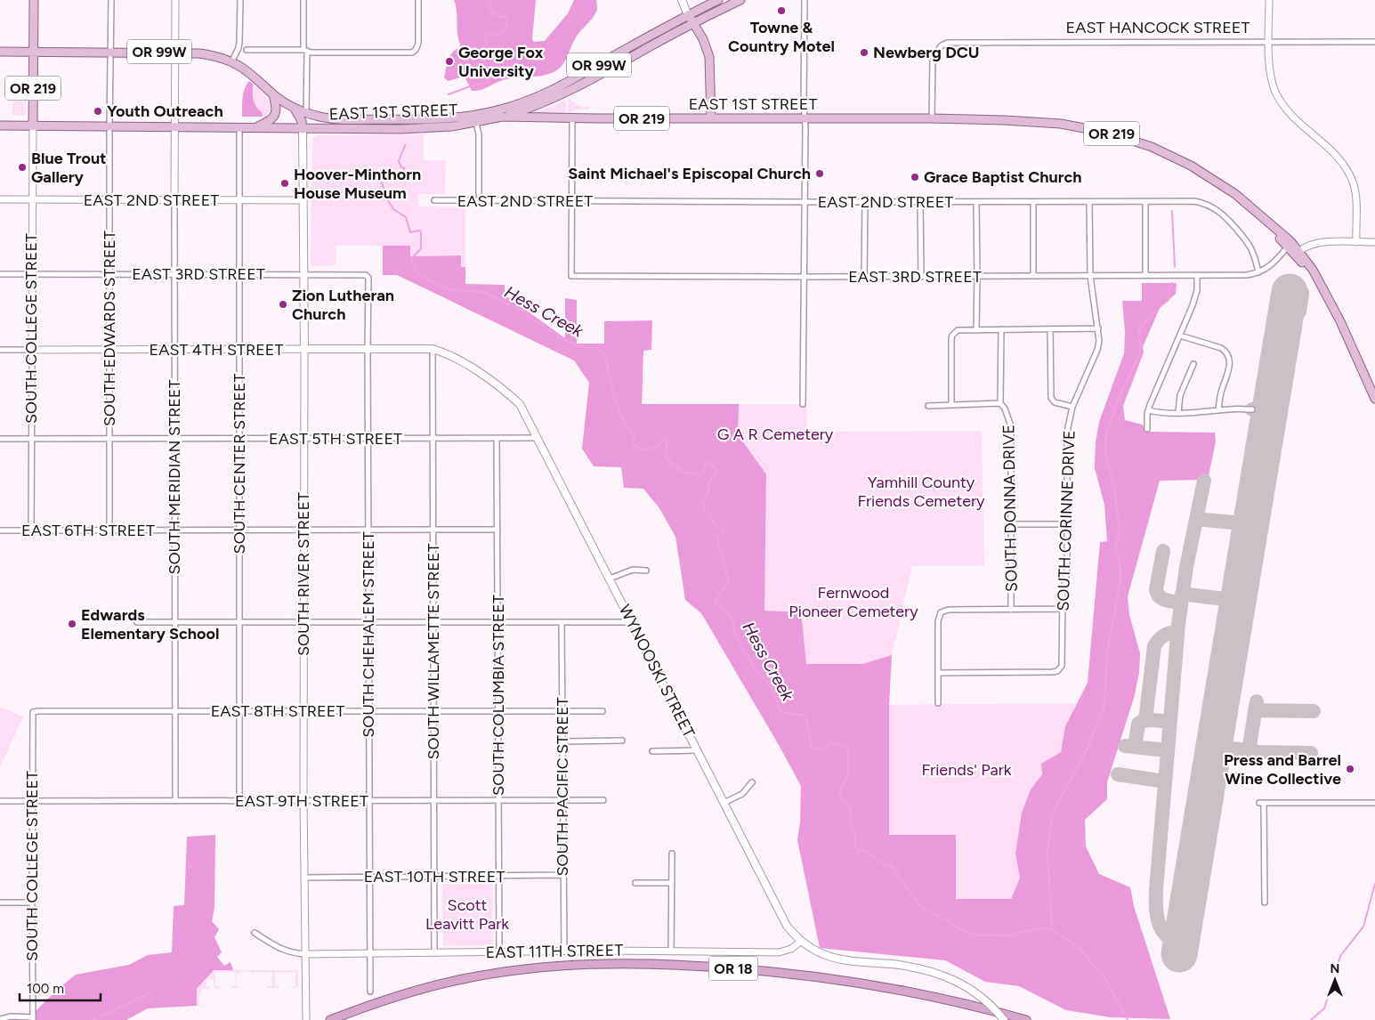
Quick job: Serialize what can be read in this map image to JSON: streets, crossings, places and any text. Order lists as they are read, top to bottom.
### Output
{
  "streets": {
    "highway": ["OR 18"],
    "main road": [
      "OR 99W",
      "OR 219",
      "EAST 1ST STREET",
      "EAST 4TH STREET",
      "SOUTH RIVER STREET",
      "WYNOOSKI STREET"
    ],
    "street": [
      "EAST HANCOCK STREET",
      "EAST 2ND STREET",
      "EAST 3RD STREET",
      "SOUTH COLLEGE STREET",
      "SOUTH EDWARDS STREET",
      "EAST 5TH STREET",
      "SOUTH CENTER STREET",
      "SOUTH MERIDIAN STREET",
      "SOUTH DONNA DRIVE",
      "SOUTH CORINNE DRIVE",
      "EAST 6TH STREET",
      "SOUTH CHEHALEM STREET",
      "SOUTH WILLAMETTE STREET",
      "SOUTH COLUMBIA STREET",
      "EAST 8TH STREET",
      "SOUTH PACIFIC STREET",
      "EAST 9TH STREET",
      "EAST 10TH STREET",
      "EAST 11TH STREET"
    ]
  },
  "crossings": [
    ["EAST HANCOCK STREET", "EAST 1ST STREET"],
    ["OR 99W", "OR 219"],
    ["OR 99W", "EAST 1ST STREET"],
    ["OR 99W", "SOUTH EDWARDS STREET"],
    ["OR 99W", "SOUTH MERIDIAN STREET"],
    ["OR 219", "EAST 1ST STREET"],
    ["OR 219", "SOUTH COLLEGE STREET"],
    ["EAST 1ST STREET", "SOUTH COLLEGE STREET"],
    ["EAST 1ST STREET", "SOUTH EDWARDS STREET"],
    ["EAST 1ST STREET", "SOUTH CENTER STREET"],
    ["EAST 1ST STREET", "SOUTH MERIDIAN STREET"],
    ["EAST 1ST STREET", "SOUTH RIVER STREET"],
    ["EAST 2ND STREET", "EAST 3RD STREET"],
    ["EAST 2ND STREET", "SOUTH COLLEGE STREET"],
    ["EAST 2ND STREET", "SOUTH EDWARDS STREET"],
    ["EAST 2ND STREET", "SOUTH CENTER STREET"],
    ["EAST 2ND STREET", "SOUTH MERIDIAN STREET"],
    ["EAST 2ND STREET", "SOUTH CORINNE DRIVE"],
    ["EAST 2ND STREET", "SOUTH RIVER STREET"],
    ["EAST 3RD STREET", "SOUTH COLLEGE STREET"],
    ["EAST 3RD STREET", "SOUTH EDWARDS STREET"],
    ["EAST 3RD STREET", "SOUTH CENTER STREET"],
    ["EAST 3RD STREET", "SOUTH MERIDIAN STREET"],
    ["EAST 3RD STREET", "SOUTH CORINNE DRIVE"],
    ["EAST 3RD STREET", "SOUTH RIVER STREET"],
    ["EAST 3RD STREET", "SOUTH CHEHALEM STREET"],
    ["SOUTH COLLEGE STREET", "EAST 4TH STREET"],
    ["SOUTH COLLEGE STREET", "EAST 5TH STREET"],
    ["SOUTH COLLEGE STREET", "EAST 6TH STREET"],
    ["SOUTH COLLEGE STREET", "EAST 8TH STREET"],
    ["SOUTH COLLEGE STREET", "EAST 9TH STREET"],
    ["SOUTH EDWARDS STREET", "EAST 4TH STREET"],
    ["SOUTH EDWARDS STREET", "EAST 5TH STREET"],
    ["SOUTH EDWARDS STREET", "EAST 6TH STREET"],
    ["EAST 4TH STREET", "SOUTH CENTER STREET"],
    ["EAST 4TH STREET", "SOUTH MERIDIAN STREET"],
    ["EAST 4TH STREET", "SOUTH RIVER STREET"],
    ["EAST 4TH STREET", "SOUTH CHEHALEM STREET"],
    ["EAST 4TH STREET", "SOUTH WILLAMETTE STREET"],
    ["EAST 4TH STREET", "WYNOOSKI STREET"],
    ["EAST 5TH STREET", "SOUTH CENTER STREET"],
    ["EAST 5TH STREET", "SOUTH MERIDIAN STREET"],
    ["EAST 5TH STREET", "SOUTH RIVER STREET"],
    ["EAST 5TH STREET", "SOUTH CHEHALEM STREET"],
    ["EAST 5TH STREET", "SOUTH WILLAMETTE STREET"],
    ["EAST 5TH STREET", "WYNOOSKI STREET"],
    ["EAST 5TH STREET", "SOUTH COLUMBIA STREET"],
    ["SOUTH CENTER STREET", "EAST 6TH STREET"],
    ["SOUTH CENTER STREET", "EAST 8TH STREET"],
    ["SOUTH CENTER STREET", "EAST 9TH STREET"],
    ["SOUTH MERIDIAN STREET", "EAST 6TH STREET"],
    ["SOUTH MERIDIAN STREET", "EAST 8TH STREET"],
    ["SOUTH MERIDIAN STREET", "EAST 9TH STREET"],
    ["EAST 6TH STREET", "SOUTH RIVER STREET"],
    ["EAST 6TH STREET", "SOUTH CHEHALEM STREET"],
    ["EAST 6TH STREET", "SOUTH WILLAMETTE STREET"],
    ["EAST 6TH STREET", "SOUTH COLUMBIA STREET"],
    ["SOUTH RIVER STREET", "EAST 8TH STREET"],
    ["SOUTH RIVER STREET", "EAST 9TH STREET"],
    ["SOUTH RIVER STREET", "EAST 10TH STREET"],
    ["SOUTH RIVER STREET", "EAST 11TH STREET"],
    ["SOUTH CHEHALEM STREET", "EAST 8TH STREET"],
    ["SOUTH CHEHALEM STREET", "EAST 9TH STREET"],
    ["SOUTH CHEHALEM STREET", "EAST 10TH STREET"],
    ["SOUTH CHEHALEM STREET", "EAST 11TH STREET"],
    ["SOUTH WILLAMETTE STREET", "WYNOOSKI STREET"],
    ["SOUTH WILLAMETTE STREET", "EAST 8TH STREET"],
    ["SOUTH WILLAMETTE STREET", "EAST 9TH STREET"],
    ["SOUTH WILLAMETTE STREET", "EAST 10TH STREET"],
    ["SOUTH WILLAMETTE STREET", "EAST 11TH STREET"],
    ["WYNOOSKI STREET", "EAST 11TH STREET"],
    ["SOUTH COLUMBIA STREET", "EAST 8TH STREET"],
    ["SOUTH COLUMBIA STREET", "EAST 9TH STREET"],
    ["SOUTH COLUMBIA STREET", "EAST 10TH STREET"],
    ["SOUTH COLUMBIA STREET", "EAST 11TH STREET"],
    ["EAST 8TH STREET", "SOUTH PACIFIC STREET"],
    ["SOUTH PACIFIC STREET", "EAST 9TH STREET"],
    ["SOUTH PACIFIC STREET", "EAST 10TH STREET"],
    ["SOUTH PACIFIC STREET", "EAST 11TH STREET"]
  ],
  "water": ["Hess Creek"],
  "parks": [
    "G A R Cemetery",
    "Yamhill County Friends Cemetery",
    "Fernwood Pioneer Cemetery",
    "Friends' Park",
    "Scott Leavitt Park"
  ],
  "places": [
    "Towne & Country Motel",
    "Newberg DCU",
    "George Fox University",
    "Youth Outreach",
    "Blue Trout Gallery",
    "Saint Michael's Episcopal Church",
    "Grace Baptist Church",
    "Hoover-Minthorn House Museum",
    "Zion Lutheran Church",
    "Edwards Elementary School",
    "Press and Barrel Wine Collective"
  ],
  "scale_bar": "100 m",
  "north": "top"
}
